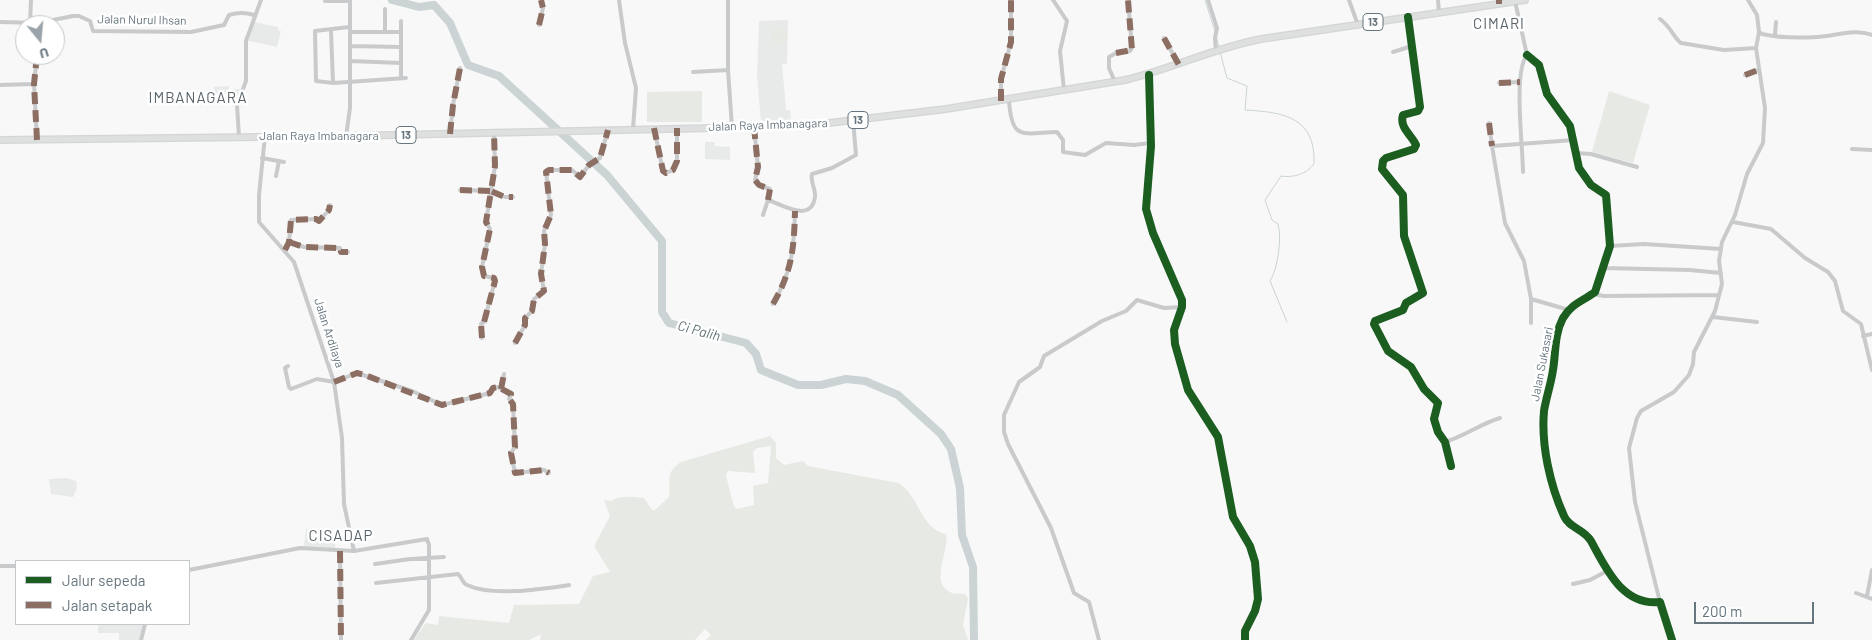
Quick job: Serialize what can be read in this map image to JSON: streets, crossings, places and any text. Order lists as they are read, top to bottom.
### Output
{
  "streets": {
    "highway": ["13", "Jalan Raya Imbanagara"],
    "street": ["Jalan Nurul Ihsan", "Jalan Ardilaya", "Jalan Sukasari"]
  },
  "crossings": [
    ["Jalan Raya Imbanagara", "Jalan Ardilaya"]
  ],
  "districts": ["CIMARI", "IMBANAGARA", "CISADAP"],
  "water": ["Ci Palih"],
  "legend": ["Jalur sepeda", "Jalan setapak"],
  "scale_bar": "200 m",
  "north": "bottom"
}
